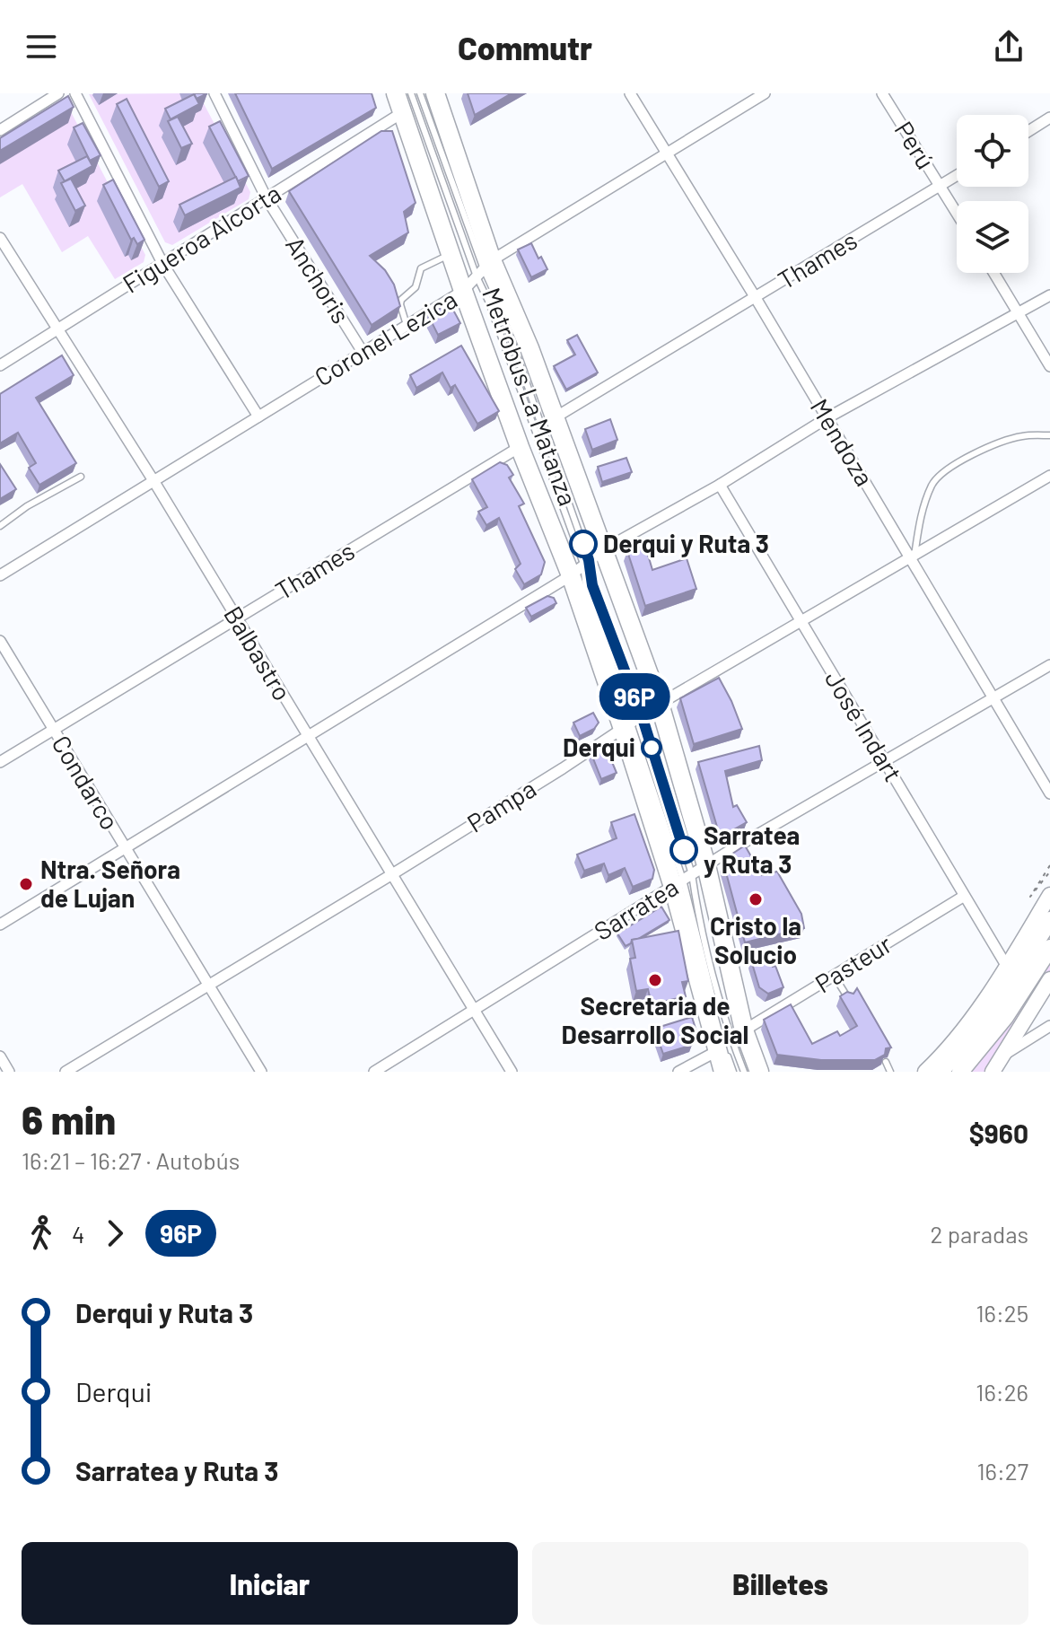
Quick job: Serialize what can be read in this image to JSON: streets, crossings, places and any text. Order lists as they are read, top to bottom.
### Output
{
  "streets": {
    "street": [
      "Perú",
      "Figueroa Alcorta",
      "Thames",
      "Anchoris",
      "Coronel Lezica",
      "Mendoza",
      "Balbastro",
      "José Indart",
      "Condarco",
      "Pampa",
      "Sarratea",
      "Pasteur"
    ],
    "lane": ["Metrobus La Matanza"]
  },
  "crossings": [
    ["Perú", "Thames"],
    ["Figueroa Alcorta", "Anchoris"],
    ["Figueroa Alcorta", "Balbastro"],
    ["Thames", "Mendoza"],
    ["Thames", "Balbastro"],
    ["Thames", "Condarco"],
    ["Anchoris", "Coronel Lezica"],
    ["Coronel Lezica", "Metrobus La Matanza"],
    ["Coronel Lezica", "Mendoza"],
    ["Coronel Lezica", "Balbastro"],
    ["Metrobus La Matanza", "Pampa"],
    ["Metrobus La Matanza", "Sarratea"],
    ["Mendoza", "Pampa"],
    ["Mendoza", "Sarratea"],
    ["Balbastro", "Pampa"],
    ["Balbastro", "Sarratea"],
    ["José Indart", "Pampa"],
    ["José Indart", "Sarratea"],
    ["José Indart", "Pasteur"],
    ["Condarco", "Pampa"]
  ],
  "places": [
    "Derqui y Ruta 3",
    "Derqui",
    "Sarratea y Ruta 3",
    "Ntra. Señora de Lujan",
    "Cristo la Solucio",
    "Secretaria de Desarrollo Social"
  ],
  "lines": ["bus line 96P"],
  "page": {
    "header": "Commutr",
    "on_map": "96P",
    "heading": ["6 min", "16:21 – 16:27 · Autobús", "$960"],
    "legs": ["4", "96P", "2 paradas"],
    "list": [
      {
        "name": "Derqui y Ruta 3",
        "value": "16:25"
      },
      {
        "name": "Derqui",
        "value": "16:26"
      },
      {
        "name": "Sarratea y Ruta 3",
        "value": "16:27"
      }
    ],
    "buttons": ["Iniciar", "Billetes"]
  }
}
